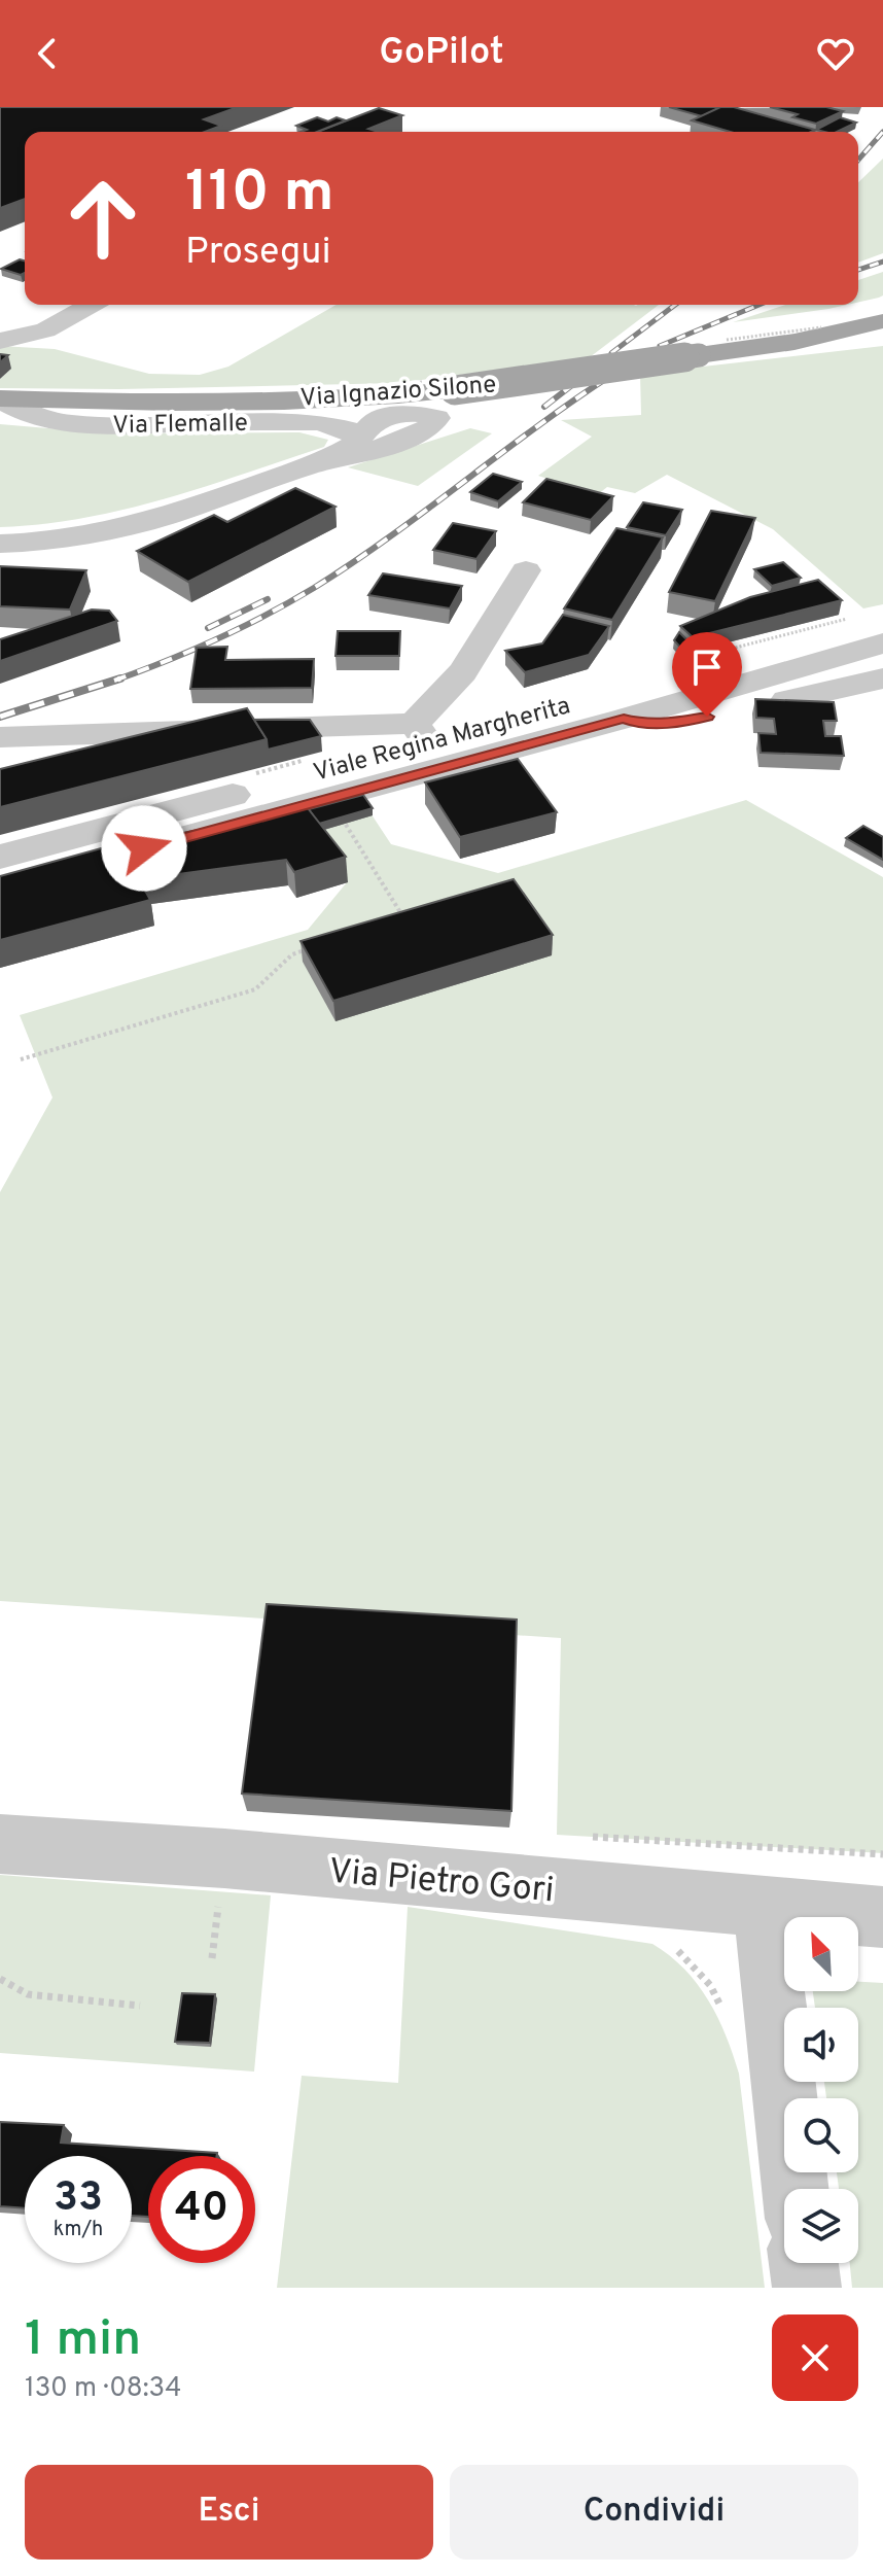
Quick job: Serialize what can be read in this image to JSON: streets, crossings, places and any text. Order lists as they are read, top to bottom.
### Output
{
  "streets": {
    "main road": ["Via Ignazio Silone"],
    "street": ["Via Flemalle", "Viale Regina Margherita", "Via Pietro Gori"]
  },
  "crossings": [
    ["Via Ignazio Silone", "Via Flemalle"]
  ],
  "north": "top left",
  "page": {
    "header": "GoPilot",
    "turn": ["110 m", "Prosegui"],
    "speed": "33 km/h",
    "limit": "40",
    "heading": ["1 min", "130 m · 08:34"],
    "buttons": ["Esci", "Condividi"]
  }
}
